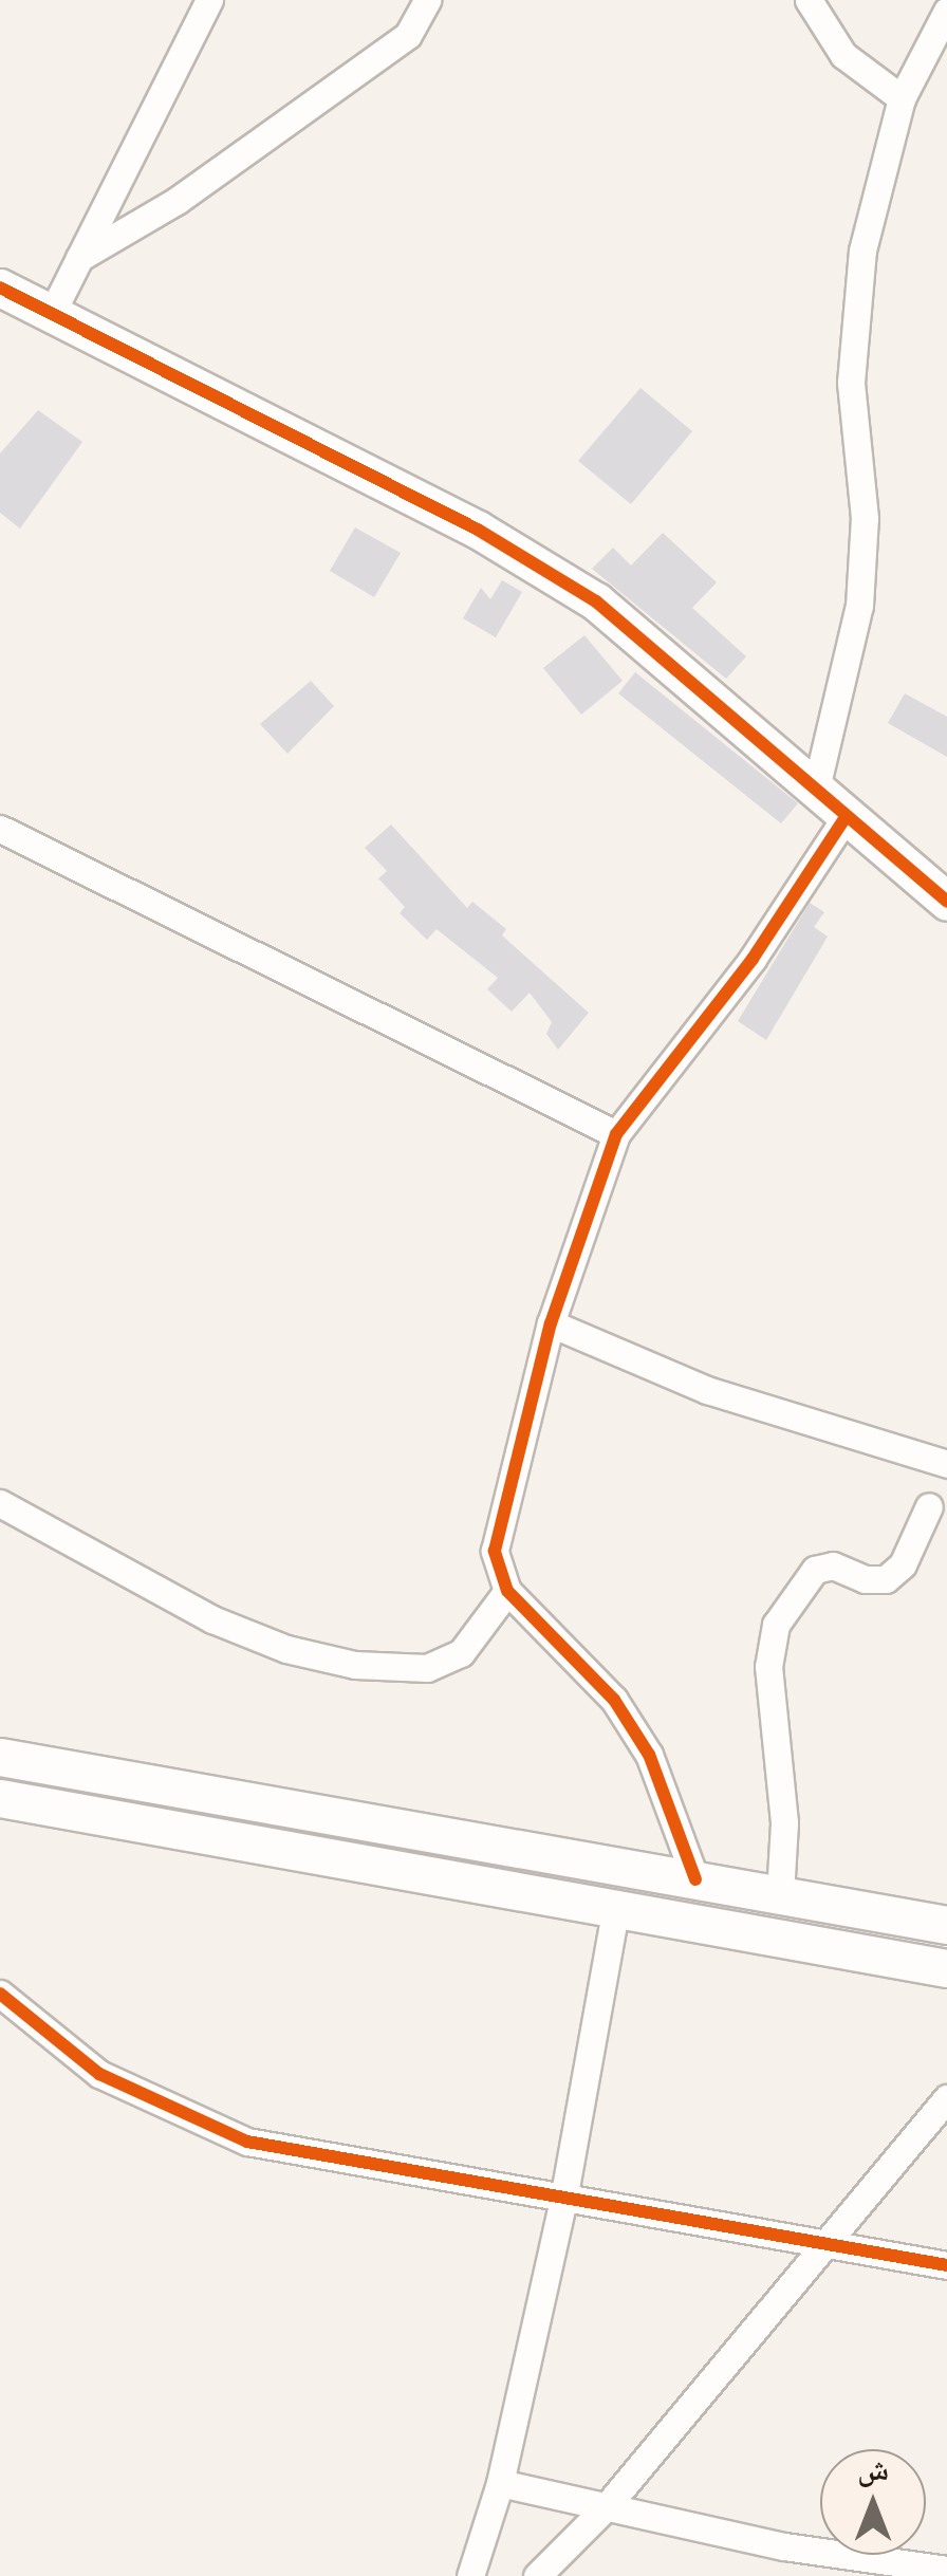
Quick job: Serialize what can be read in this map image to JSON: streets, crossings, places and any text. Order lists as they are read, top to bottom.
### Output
{
  "north": "top"
}
